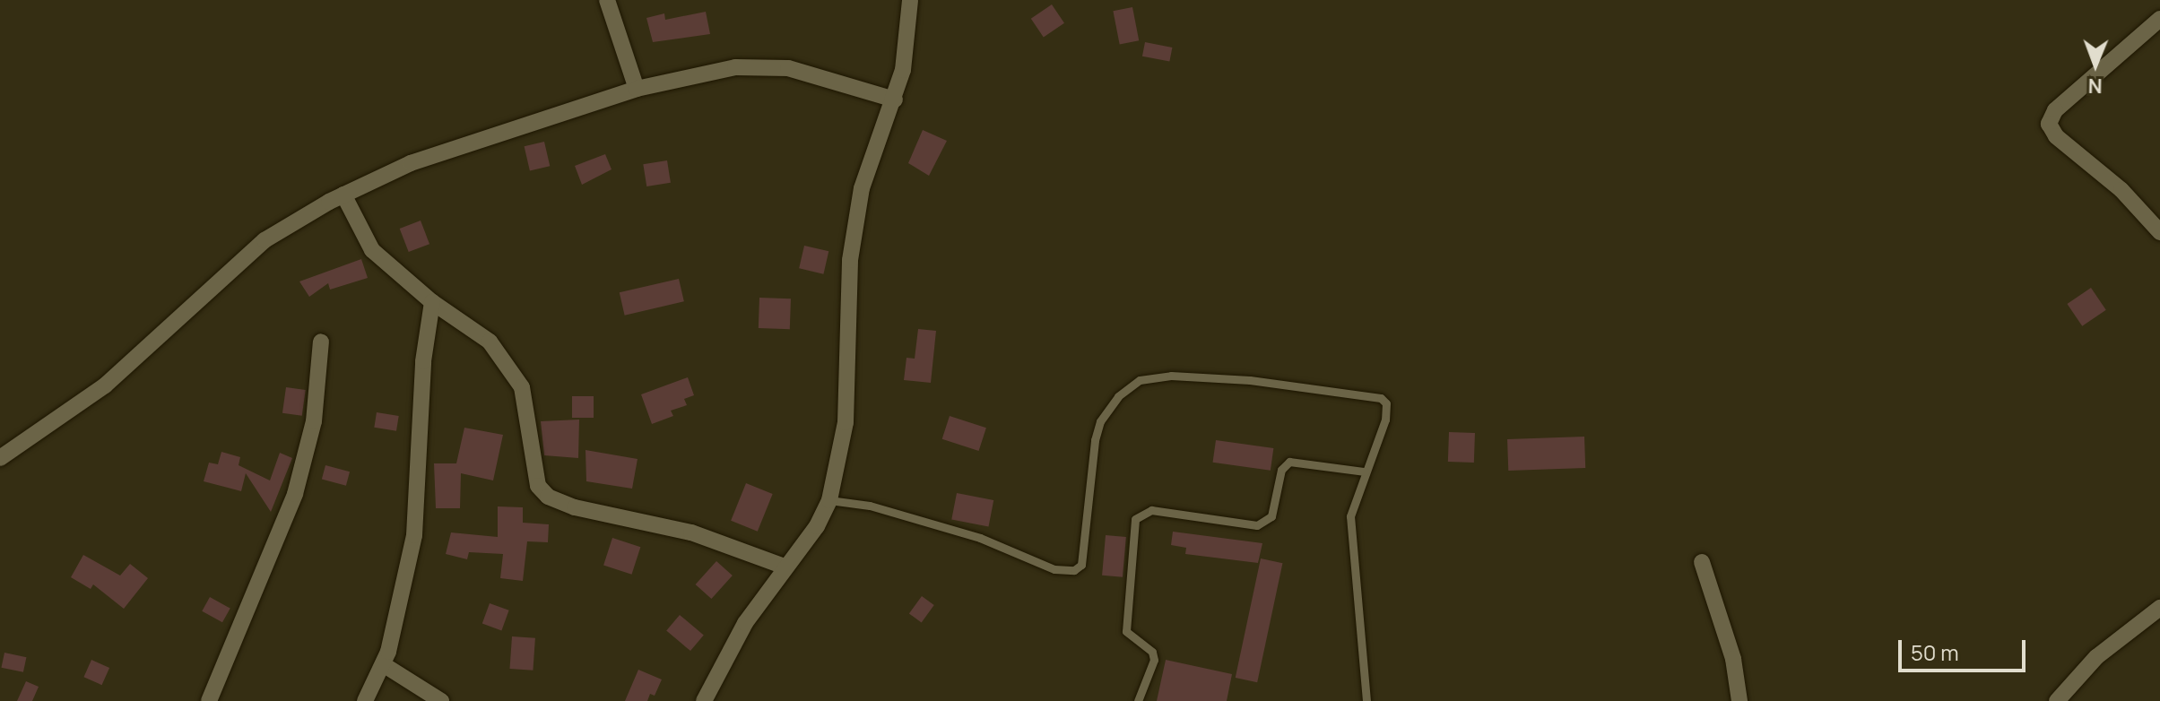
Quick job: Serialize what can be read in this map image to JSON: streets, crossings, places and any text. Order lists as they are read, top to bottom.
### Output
{
  "scale_bar": "50 m",
  "north": "bottom"
}
